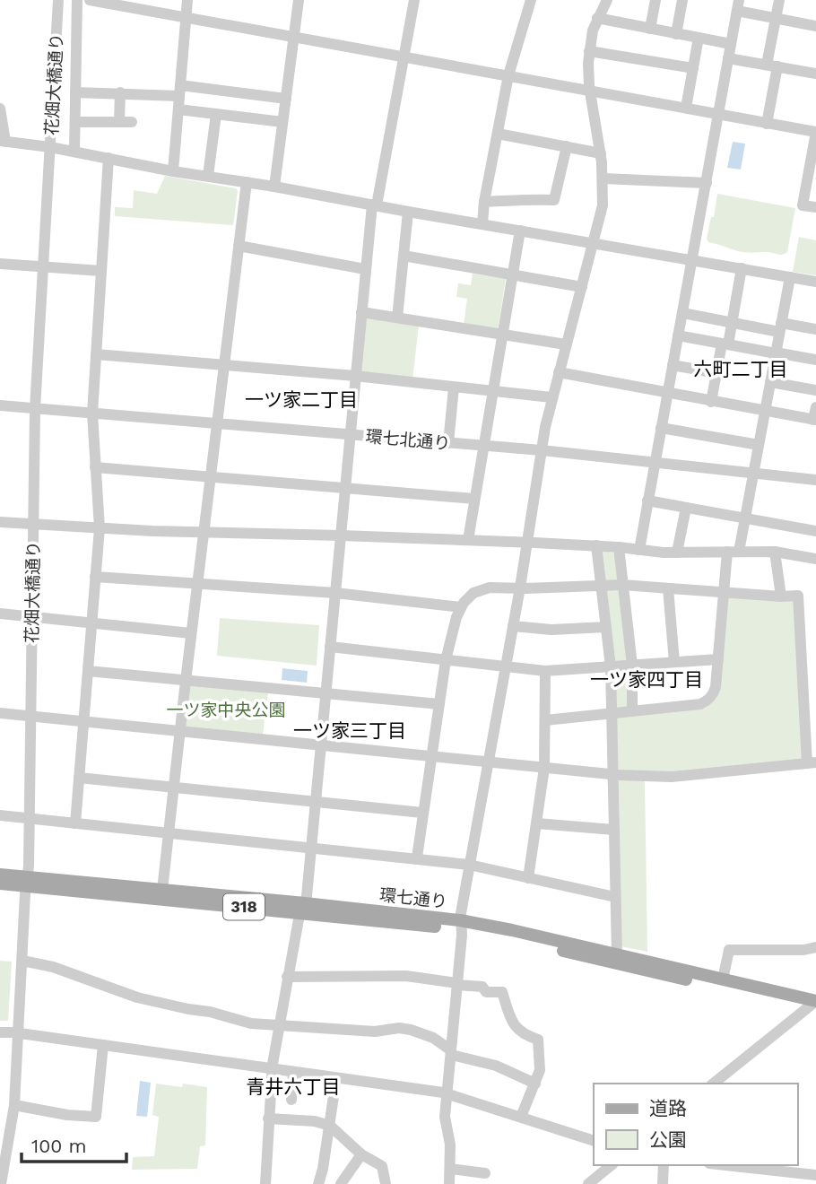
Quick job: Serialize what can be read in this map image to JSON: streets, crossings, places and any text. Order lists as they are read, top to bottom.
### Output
{
  "streets": {
    "main road": ["環七通り", "318"],
    "street": ["花畑大橋通り", "環七北通り"]
  },
  "crossings": [
    ["花畑大橋通り", "環七北通り"],
    ["花畑大橋通り", "環七通り"]
  ],
  "districts": [
    "六町二丁目",
    "一ツ家二丁目",
    "一ツ家四丁目",
    "一ツ家三丁目",
    "青井六丁目"
  ],
  "parks": ["一ツ家中央公園"],
  "legend": ["道路", "公園"],
  "scale_bar": "100 m"
}
